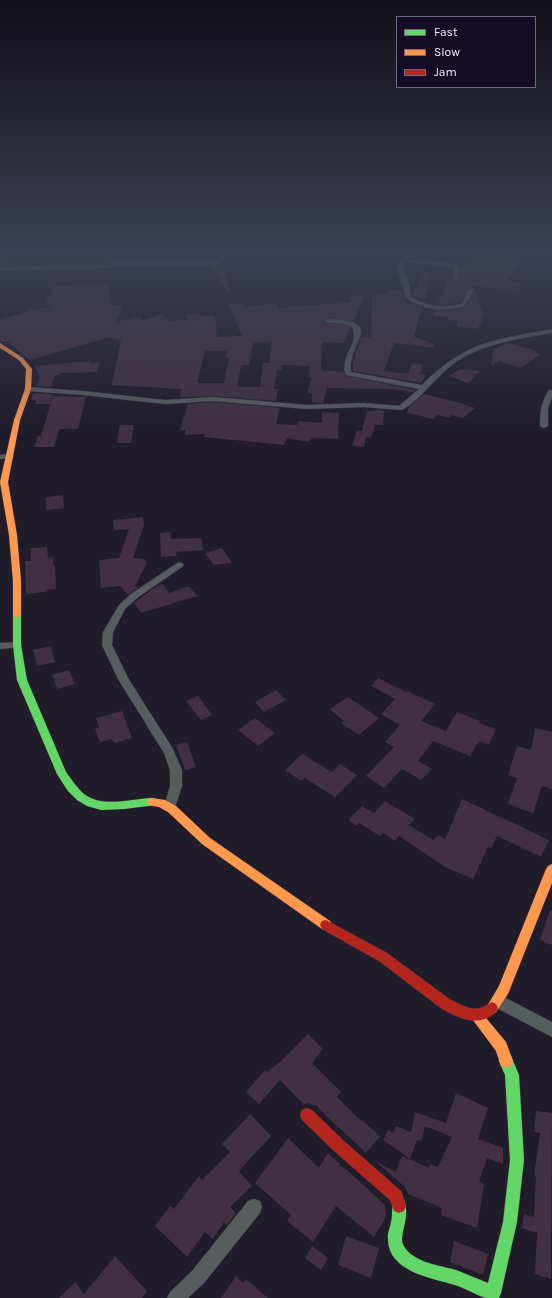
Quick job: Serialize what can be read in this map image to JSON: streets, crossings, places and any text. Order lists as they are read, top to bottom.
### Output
{
  "legend": ["Fast", "Slow", "Jam"]
}
